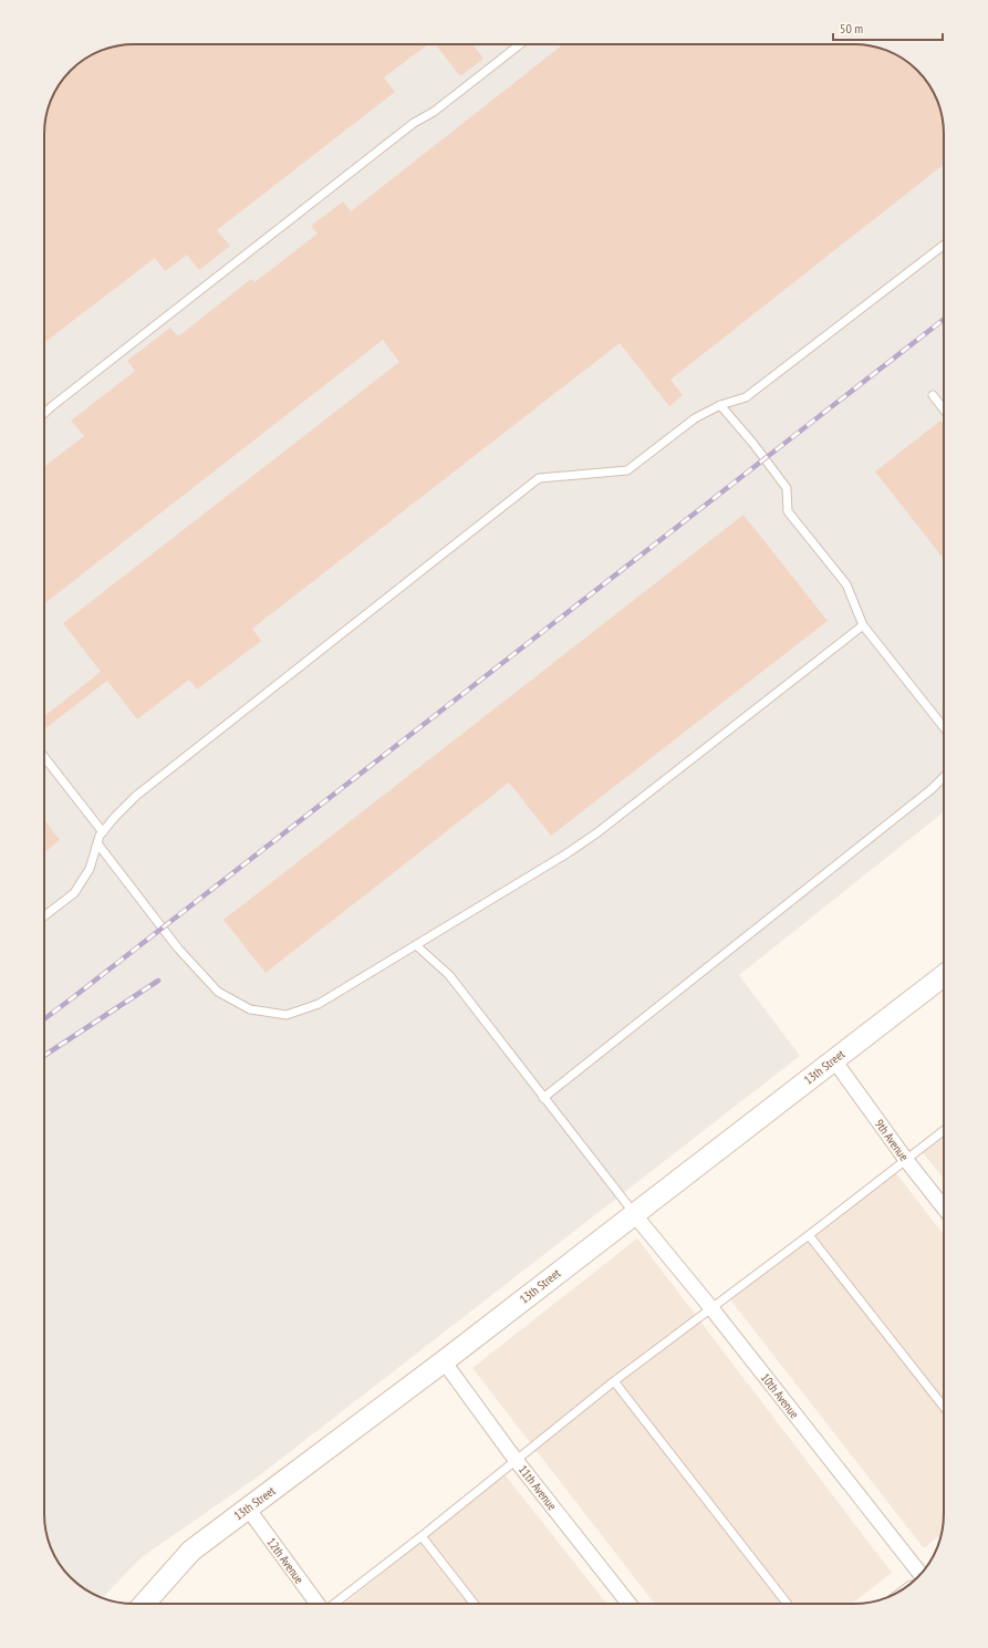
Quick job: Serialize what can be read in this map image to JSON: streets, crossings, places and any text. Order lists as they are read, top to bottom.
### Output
{
  "streets": {
    "street": [
      "13th Street",
      "9th Avenue",
      "10th Avenue",
      "11th Avenue",
      "12th Avenue"
    ]
  },
  "crossings": [
    ["13th Street", "9th Avenue"],
    ["13th Street", "10th Avenue"],
    ["13th Street", "11th Avenue"],
    ["13th Street", "12th Avenue"]
  ],
  "scale_bar": "50 m"
}
